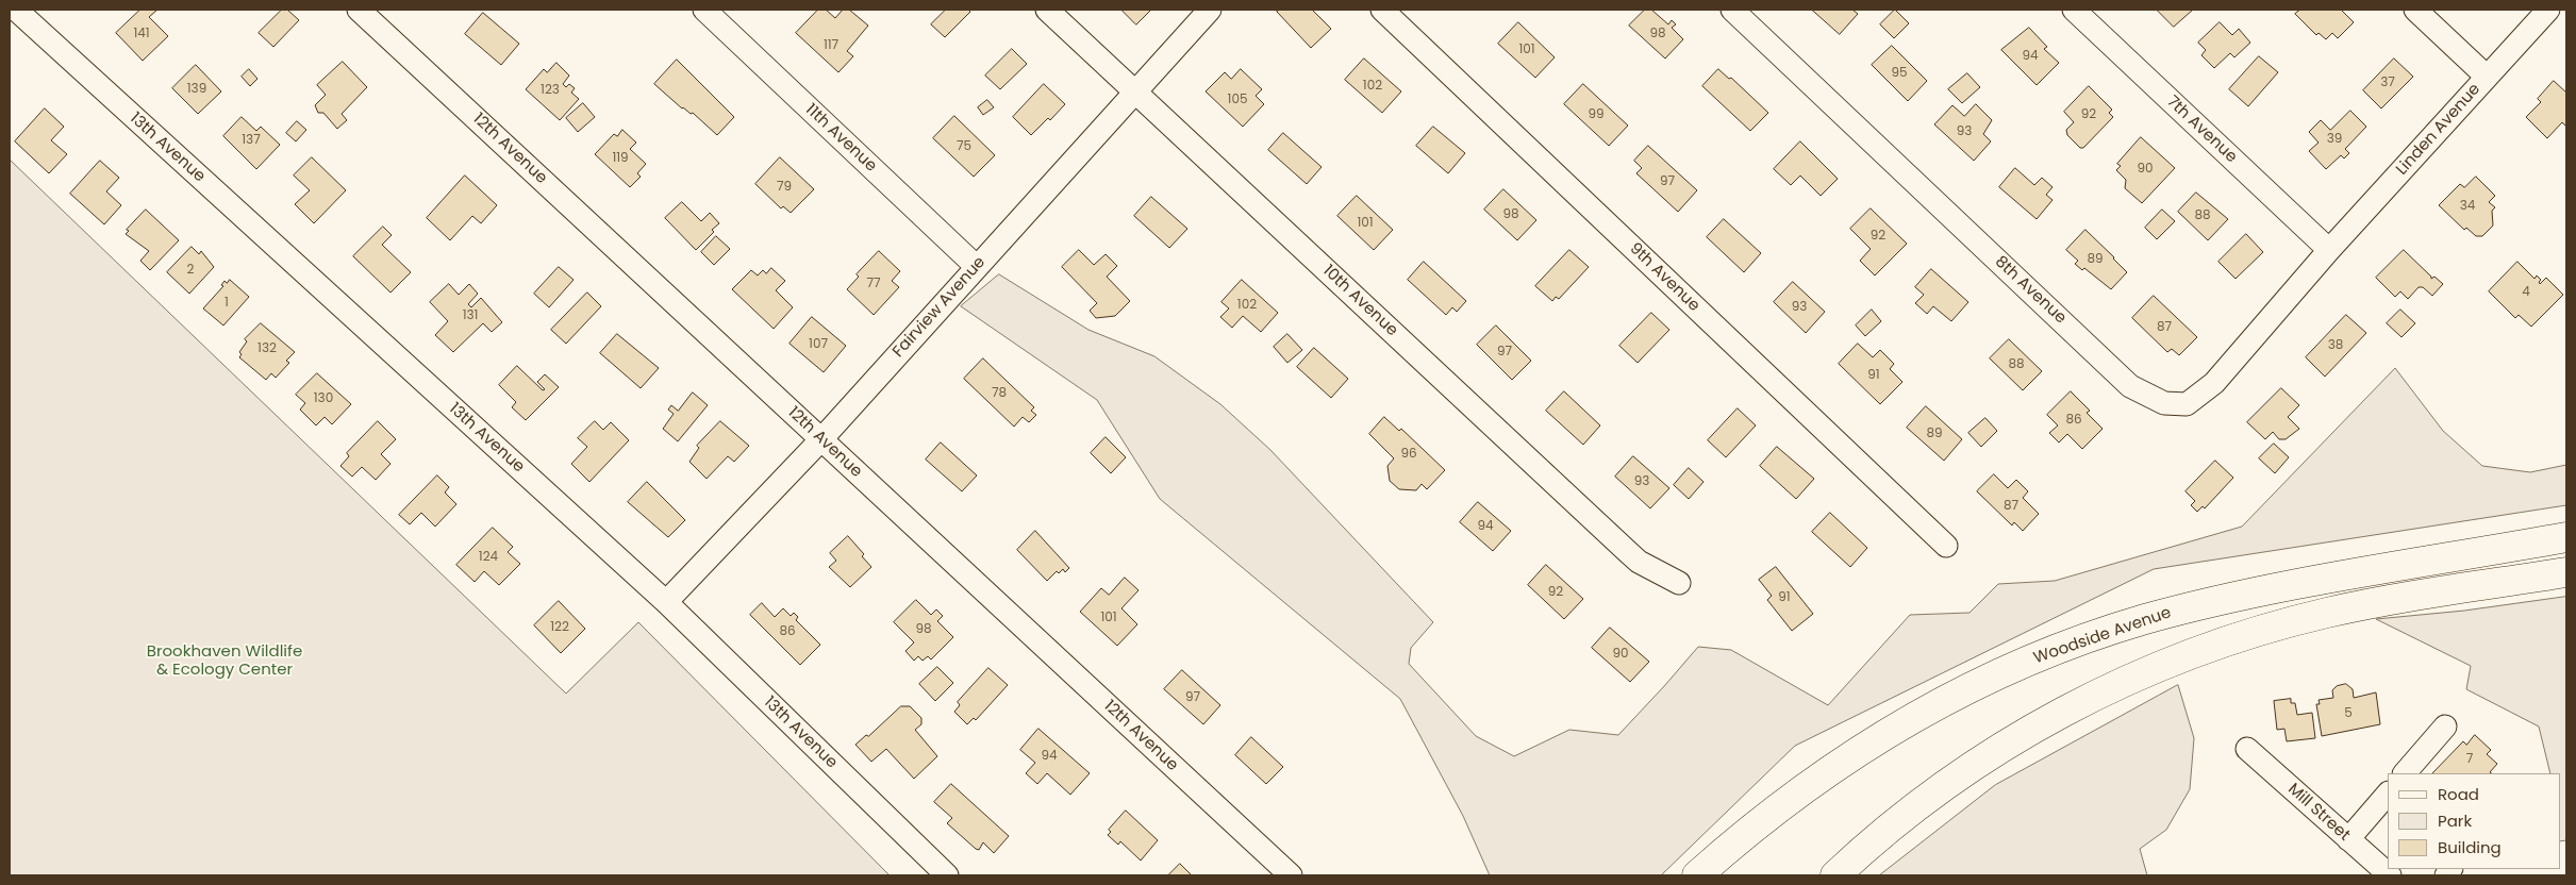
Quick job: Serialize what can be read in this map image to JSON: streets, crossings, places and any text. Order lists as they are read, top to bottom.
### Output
{
  "streets": {
    "main road": ["Woodside Avenue"],
    "street": [
      "7th Avenue",
      "Linden Avenue",
      "11th Avenue",
      "13th Avenue",
      "12th Avenue",
      "9th Avenue",
      "8th Avenue",
      "10th Avenue",
      "Fairview Avenue",
      "Mill Street"
    ]
  },
  "crossings": [
    ["7th Avenue", "Linden Avenue"],
    ["7th Avenue", "8th Avenue"],
    ["Linden Avenue", "8th Avenue"],
    ["11th Avenue", "Fairview Avenue"],
    ["13th Avenue", "Fairview Avenue"],
    ["12th Avenue", "Fairview Avenue"],
    ["10th Avenue", "Fairview Avenue"]
  ],
  "parks": ["Brookhaven Wildlife & Ecology Center"],
  "house_numbers": [
    "141",
    "98",
    "117",
    "101",
    "94",
    "95",
    "37",
    "102",
    "139",
    "123",
    "105",
    "99",
    "92",
    "93",
    "39",
    "137",
    "75",
    "119",
    "90",
    "97",
    "79",
    "34",
    "98",
    "88",
    "101",
    "92",
    "89",
    "2",
    "77",
    "4",
    "1",
    "102",
    "93",
    "131",
    "87",
    "107",
    "38",
    "132",
    "97",
    "88",
    "91",
    "78",
    "130",
    "86",
    "89",
    "96",
    "93",
    "87",
    "94",
    "124",
    "92",
    "91",
    "101",
    "122",
    "98",
    "86",
    "90",
    "97",
    "5",
    "94",
    "7"
  ],
  "legend": ["Road", "Park", "Building"]
}
